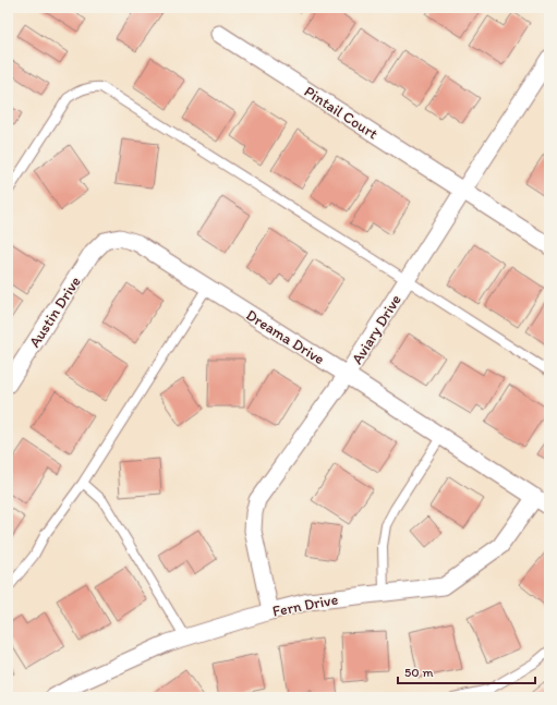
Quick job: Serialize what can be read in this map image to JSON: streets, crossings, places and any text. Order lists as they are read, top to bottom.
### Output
{
  "streets": {
    "street": [
      "Pintail Court",
      "Austin Drive",
      "Aviary Drive",
      "Dreama Drive",
      "Fern Drive"
    ]
  },
  "crossings": [
    ["Pintail Court", "Aviary Drive"],
    ["Austin Drive", "Dreama Drive"],
    ["Aviary Drive", "Dreama Drive"],
    ["Aviary Drive", "Fern Drive"],
    ["Dreama Drive", "Fern Drive"]
  ],
  "scale_bar": "50 m"
}
